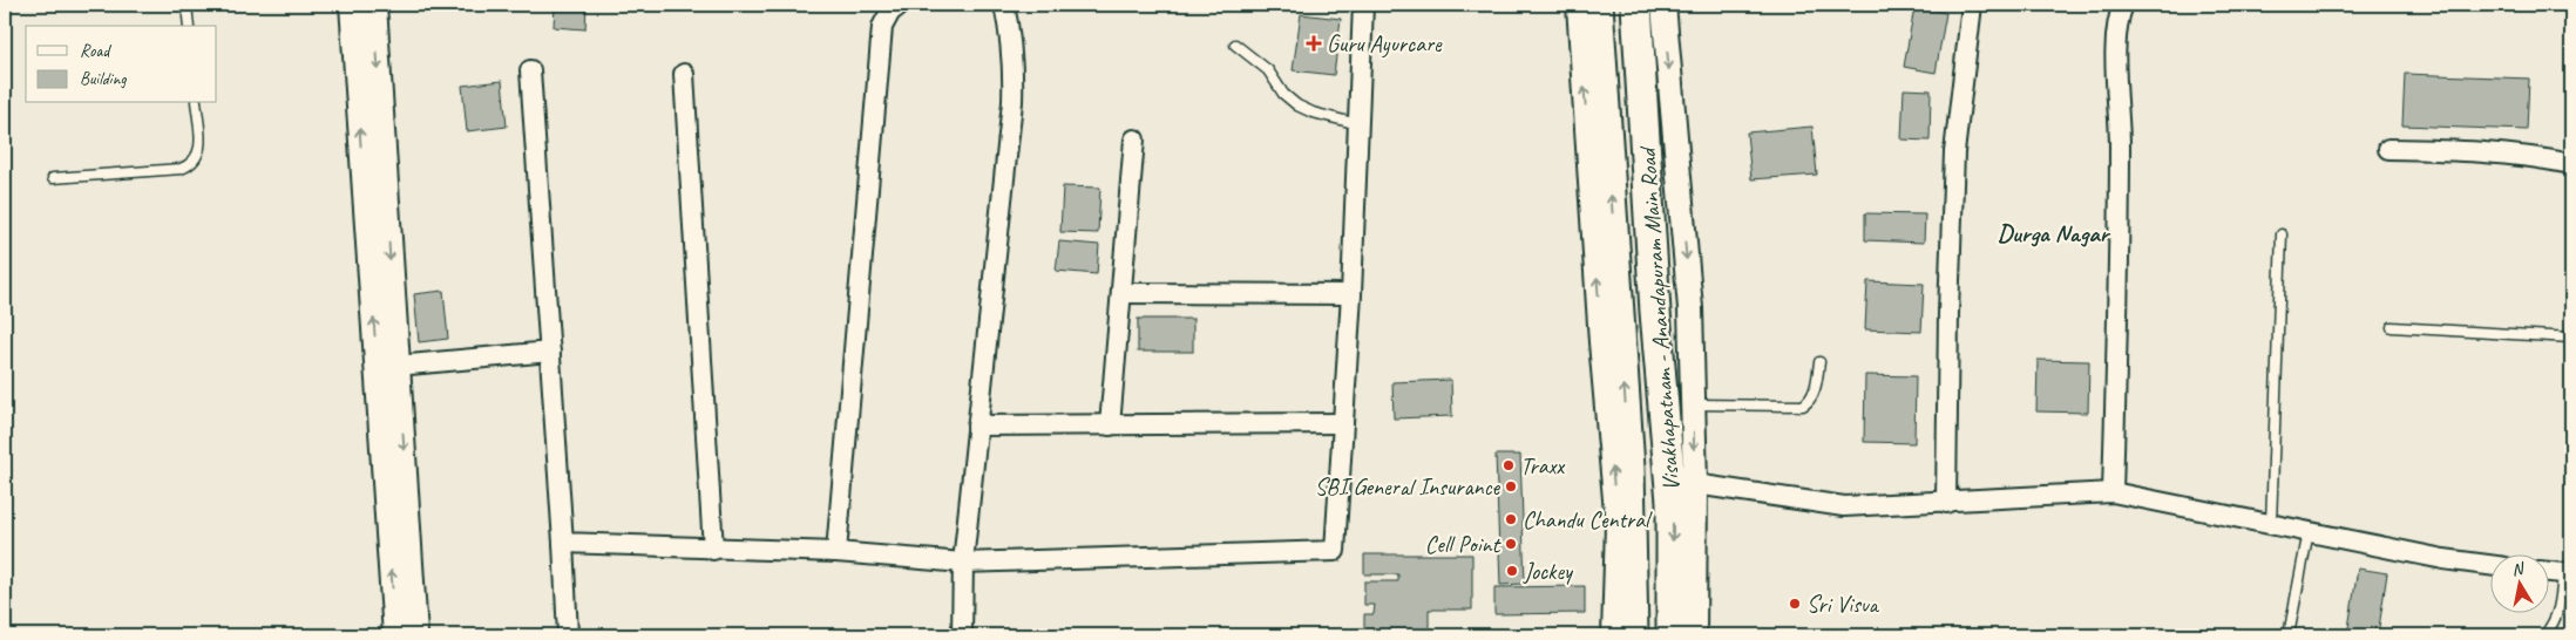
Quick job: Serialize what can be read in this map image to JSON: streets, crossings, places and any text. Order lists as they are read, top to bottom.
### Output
{
  "streets": {
    "main road": ["Visakhapatnam - Anandapuram Main Road"]
  },
  "districts": ["Durga Nagar"],
  "places": {
    "health": ["Guru Ayurcare"],
    "other": [
      "Traxx",
      "SBI General Insurance",
      "Chandu Central",
      "Cell Point",
      "Jockey",
      "Sri Visva"
    ]
  },
  "legend": ["Road", "Building"],
  "north": "top"
}
